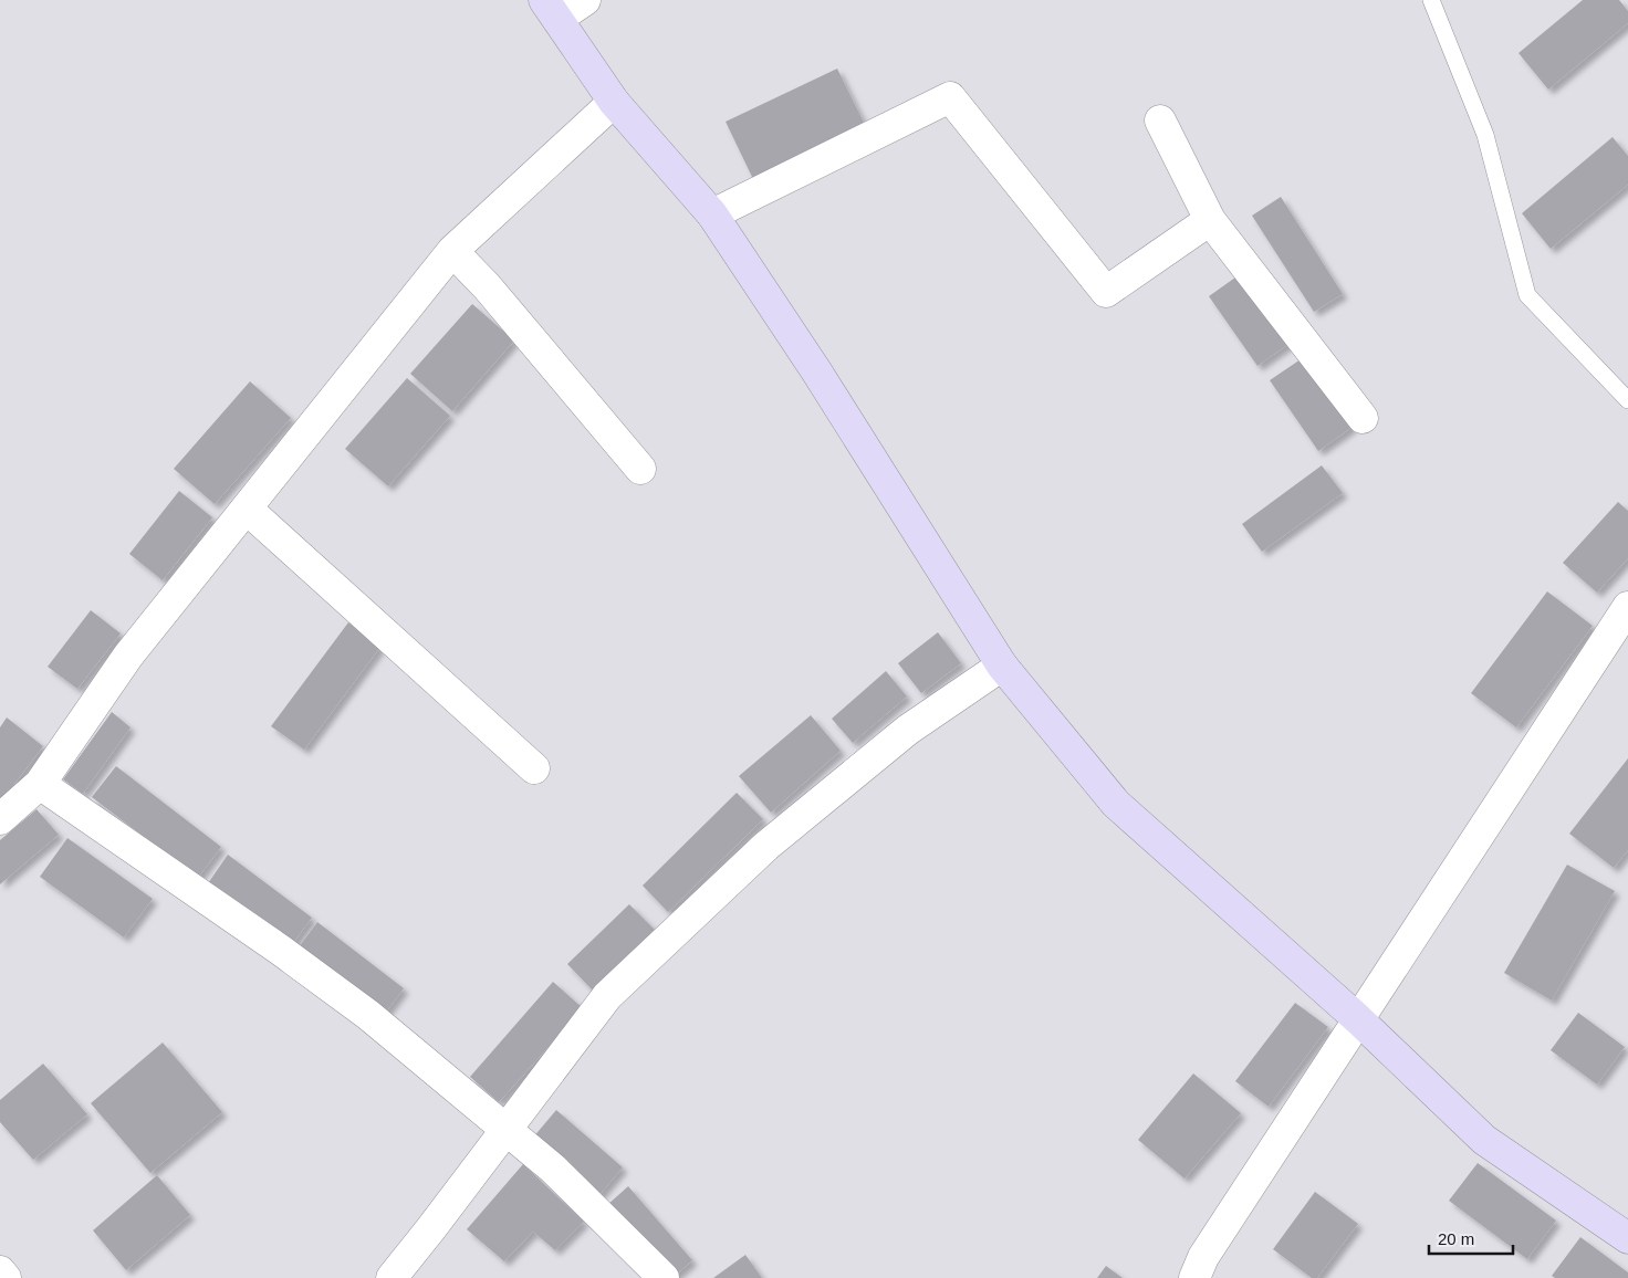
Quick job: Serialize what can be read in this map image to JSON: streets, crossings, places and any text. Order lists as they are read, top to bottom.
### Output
{
  "scale_bar": "20 m"
}
